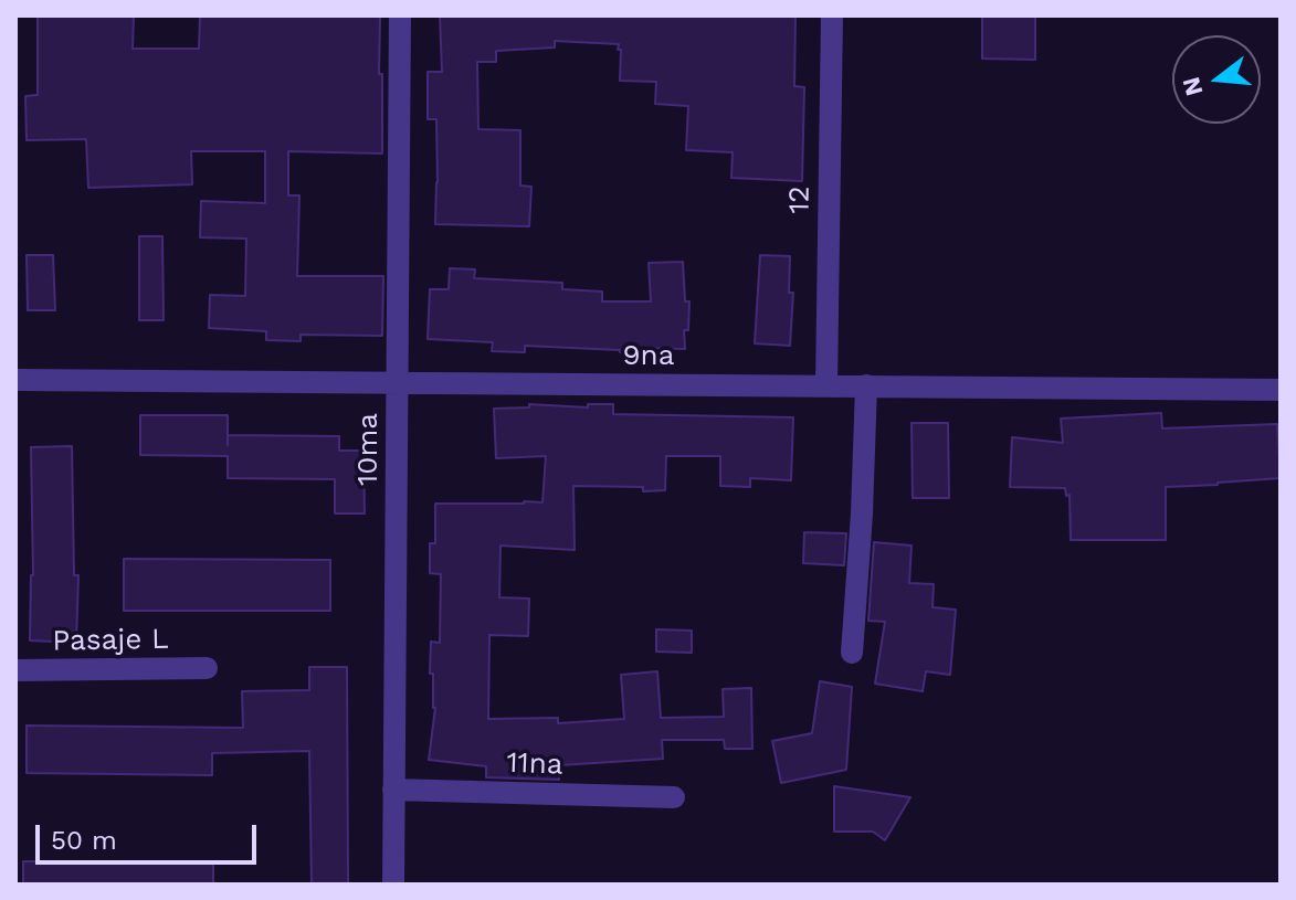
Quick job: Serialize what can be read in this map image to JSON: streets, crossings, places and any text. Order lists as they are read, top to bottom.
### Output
{
  "streets": {
    "street": [
      "12",
      "9na",
      "10ma",
      "Pasaje L",
      "11na"
    ]
  },
  "crossings": [
    ["12", "9na"],
    ["9na", "10ma"],
    ["10ma", "11na"]
  ],
  "scale_bar": "50 m",
  "north": "left"
}
